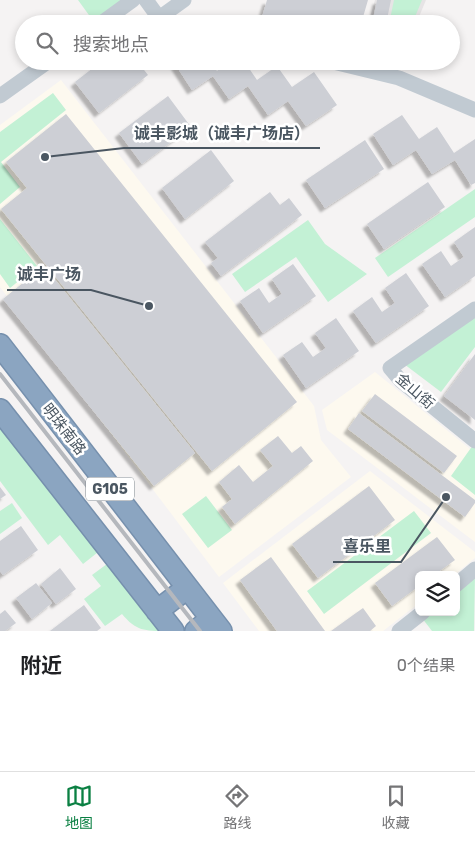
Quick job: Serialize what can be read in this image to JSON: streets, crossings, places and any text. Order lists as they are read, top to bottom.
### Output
{
  "streets": {
    "highway": ["明珠南路", "G105"],
    "street": ["金山街"]
  },
  "places": ["诚丰影城（诚丰广场店）", "诚丰广场", "喜乐里"],
  "page": {
    "search": "搜索地点",
    "heading": ["附近", "0个结果"],
    "nav": ["地图", "路线", "收藏"]
  }
}
